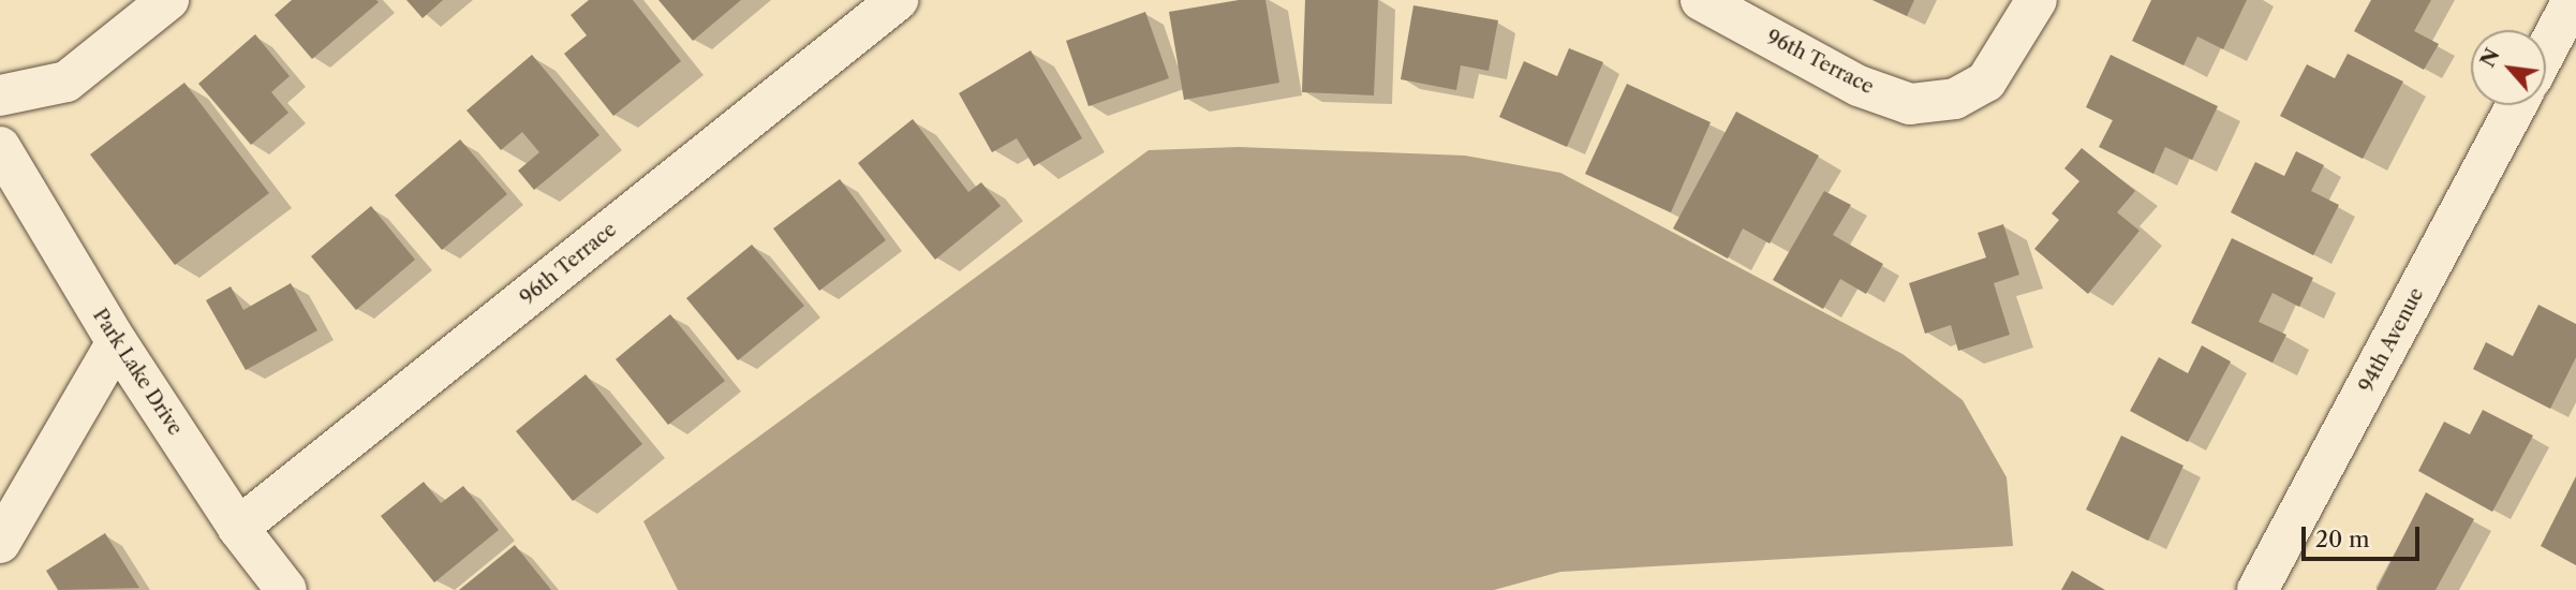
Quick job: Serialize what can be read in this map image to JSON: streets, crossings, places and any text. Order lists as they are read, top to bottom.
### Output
{
  "streets": {
    "street": ["96th Terrace", "94th Avenue", "Park Lake Drive"]
  },
  "crossings": [
    ["96th Terrace", "Park Lake Drive"]
  ],
  "scale_bar": "20 m",
  "north": "top left"
}
